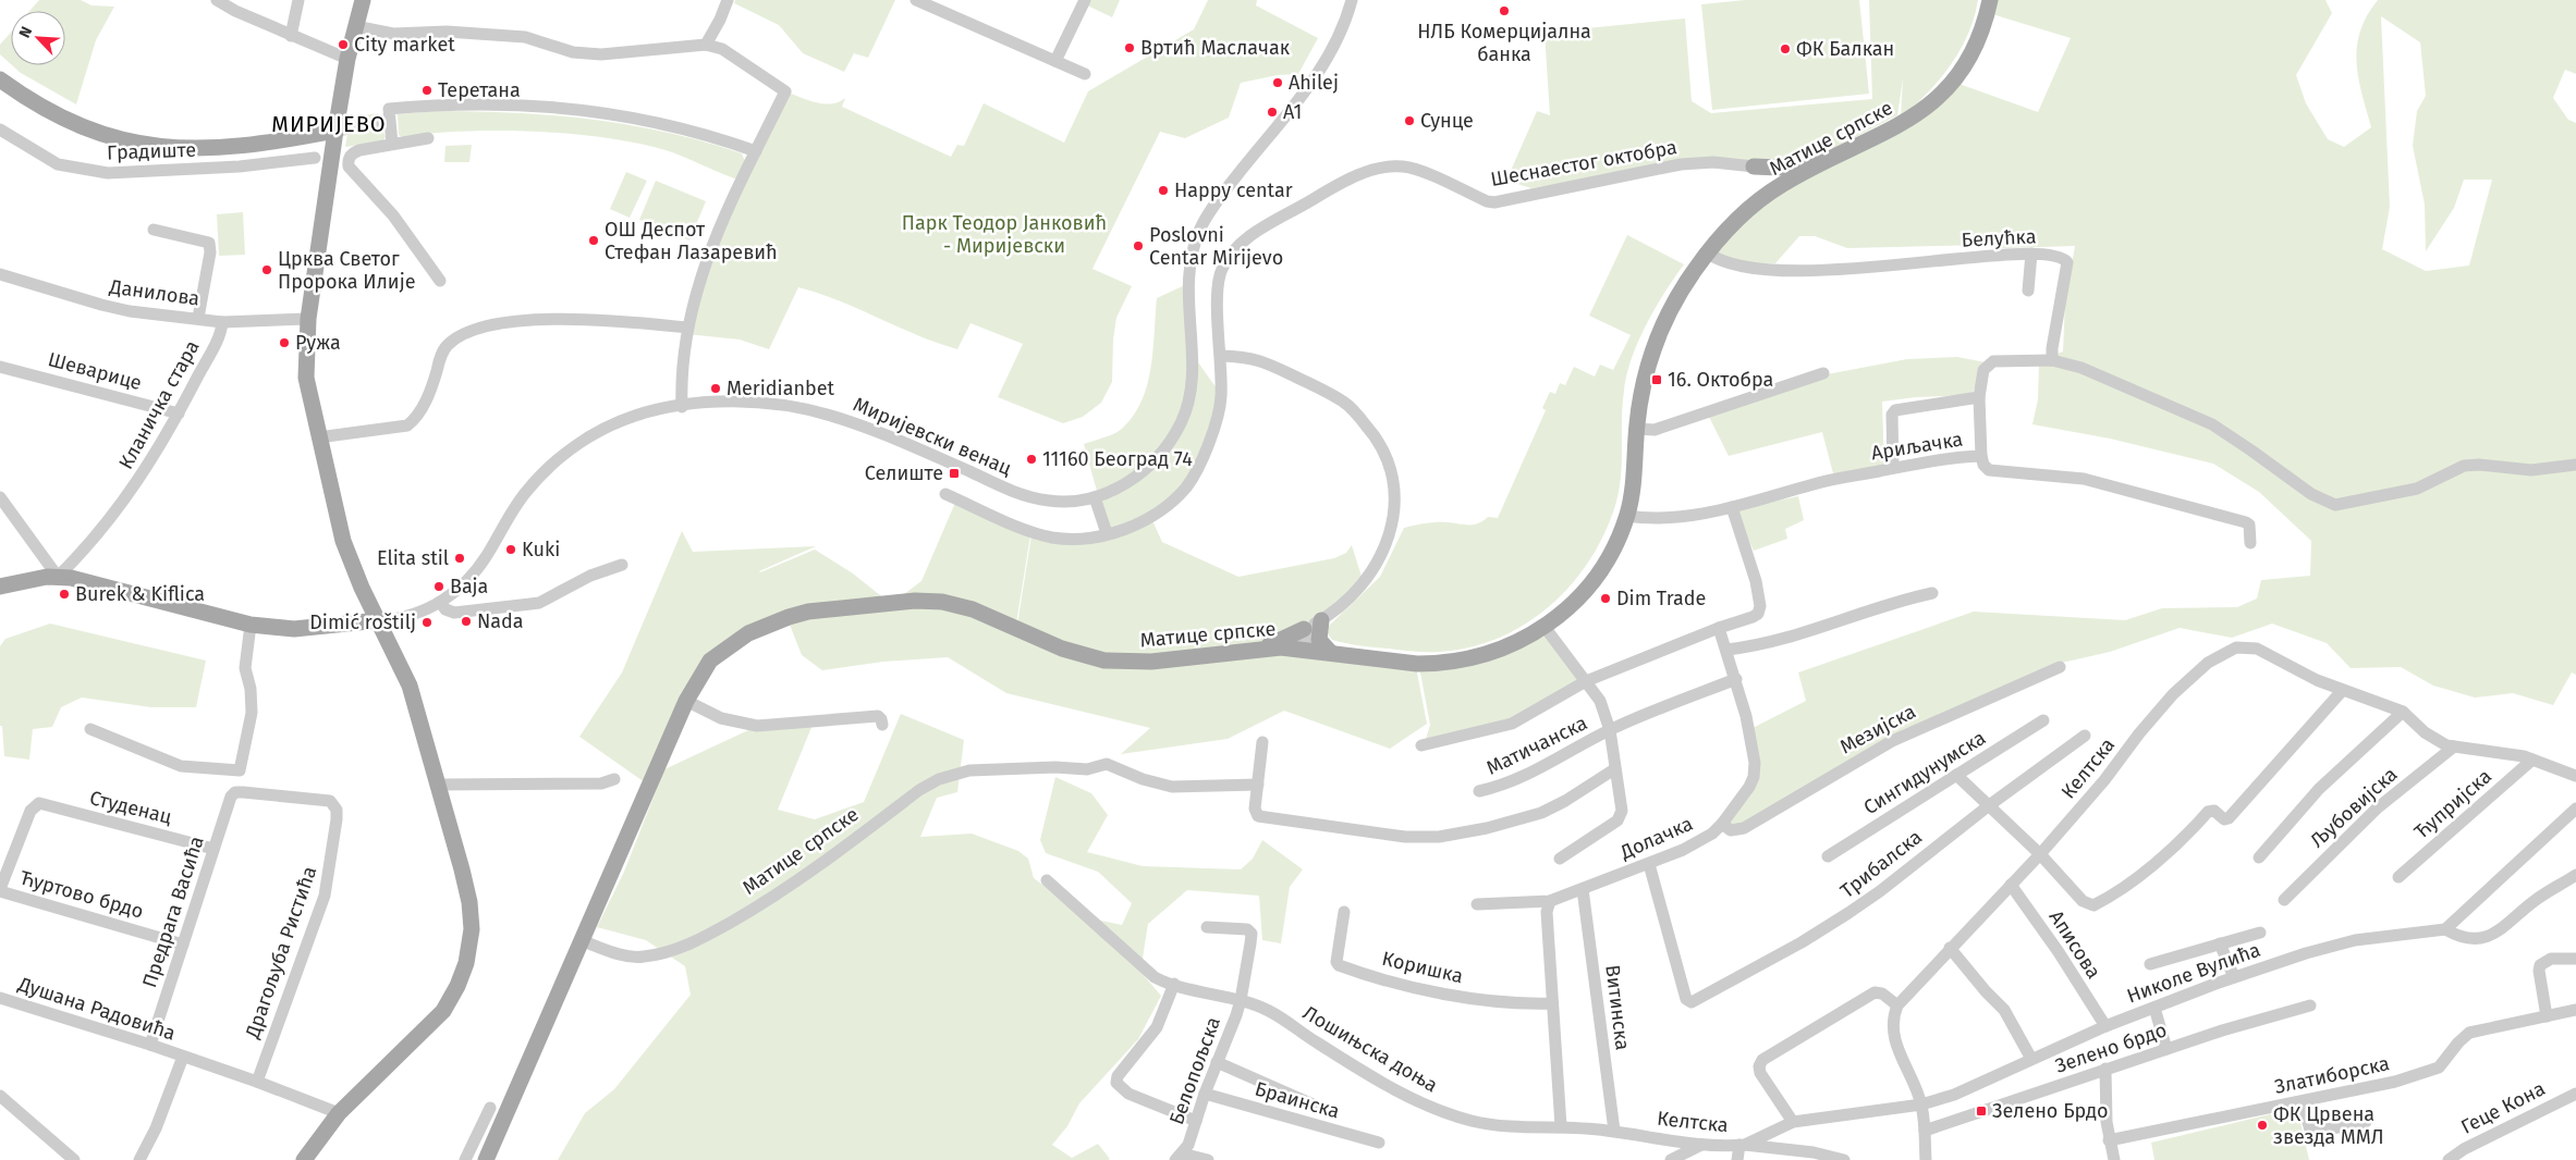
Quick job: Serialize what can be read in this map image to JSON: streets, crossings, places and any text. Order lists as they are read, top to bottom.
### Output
{
  "streets": {
    "main road": ["Матице српске"],
    "street": [
      "Градиште",
      "Шеснаестог октобра",
      "Белућка",
      "Данилова",
      "Шеварице",
      "Кланичка стара",
      "Миријевски венац",
      "Ариљачка",
      "Мезијска",
      "Матичанска",
      "Келтска",
      "Сингидунумска",
      "Ћупријска",
      "Студенац",
      "Љубовијска",
      "Долачка",
      "Трибалска",
      "Ћуртово брдо",
      "Предрага Васића",
      "Аписова",
      "Драгољуба Ристића",
      "Коришка",
      "Николе Вулића",
      "Витинска",
      "Душана Радовића",
      "Зелено брдо",
      "Лошињска доња",
      "Белопољска",
      "Златиборска",
      "Браинска",
      "Геце Кона"
    ]
  },
  "crossings": [
    ["Матице српске", "Белућка"],
    ["Матице српске", "Ариљачка"],
    ["Матице српске", "Матичанска"],
    ["Данилова", "Кланичка стара"],
    ["Шеварице", "Кланичка стара"],
    ["Мезијска", "Долачка"],
    ["Матичанска", "Долачка"],
    ["Келтска", "Аписова"],
    ["Келтска", "Николе Вулића"],
    ["Келтска", "Витинска"],
    ["Келтска", "Лошињска доња"],
    ["Студенац", "Ћуртово брдо"],
    ["Студенац", "Предрага Васића"],
    ["Долачка", "Трибалска"],
    ["Долачка", "Витинска"],
    ["Ћуртово брдо", "Предрага Васића"],
    ["Предрага Васића", "Драгољуба Ристића"],
    ["Предрага Васића", "Душана Радовића"],
    ["Аписова", "Николе Вулића"],
    ["Драгољуба Ристића", "Душана Радовића"],
    ["Витинска", "Лошињска доња"],
    ["Лошињска доња", "Белопољска"],
    ["Белопољска", "Браинска"]
  ],
  "districts": ["МИРИЈЕВО"],
  "parks": ["Парк Теодор Јанковић - Миријевски"],
  "places": {
    "other": [
      "НЛБ Комерцијална банка",
      "City market",
      "Вртић Маслачак",
      "ФК Балкан",
      "Ahilej",
      "Теретана",
      "A1",
      "Сунце",
      "Happy centar",
      "ОШ Деспот Стефан Лазаревић",
      "Poslovni Centar Mirijevo",
      "Црква Светог Пророка Илије",
      "Ружа",
      "Meridianbet",
      "11160 Београд 74",
      "Kuki",
      "Elita stil",
      "Baja",
      "Burek & Kiflica",
      "Dim Trade",
      "Nada",
      "Dimić roštilj",
      "ФК Црвена звезда ММЛ"
    ],
    "transit": ["16. Октобра", "Селиште", "Зелено Брдо"]
  },
  "north": "top left"
}
